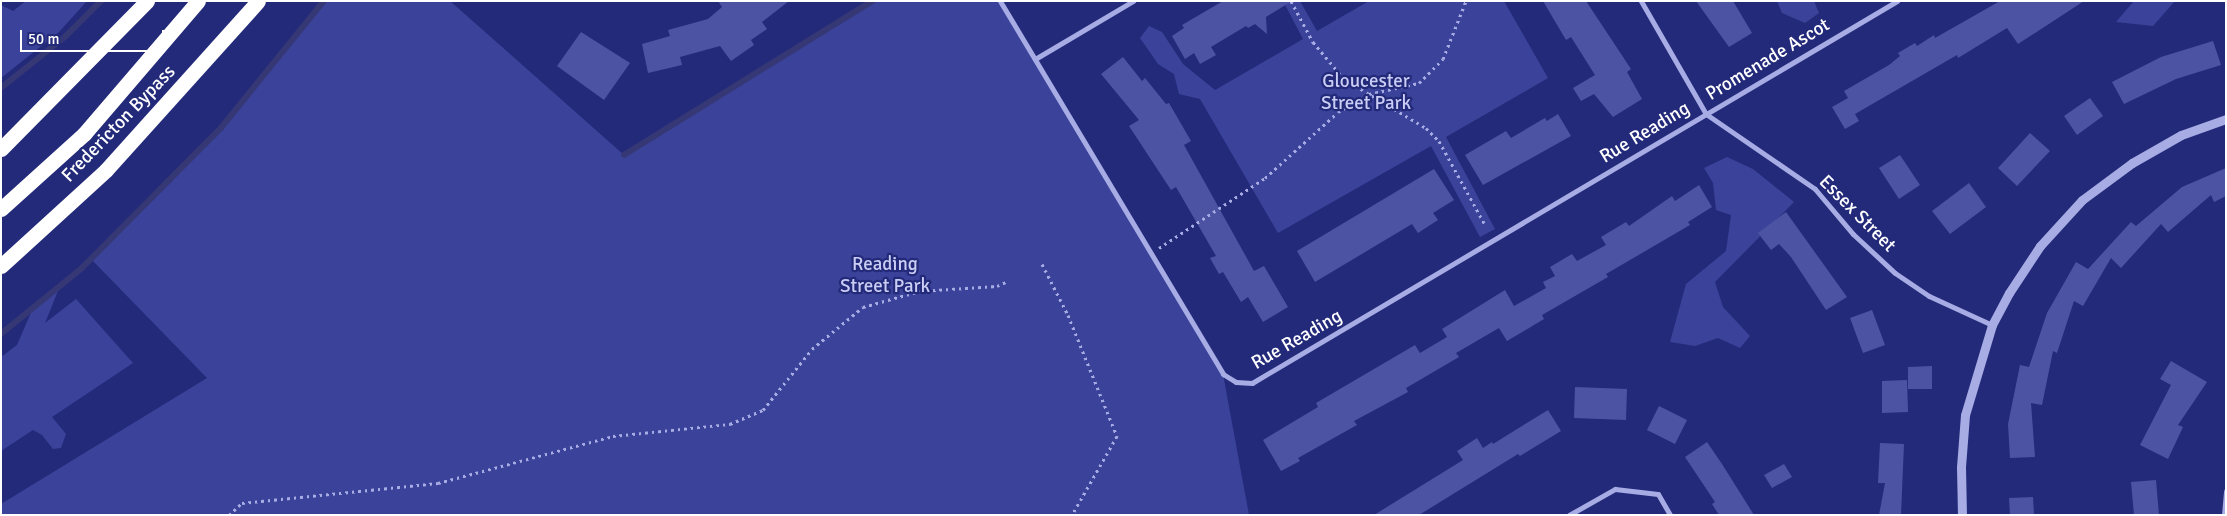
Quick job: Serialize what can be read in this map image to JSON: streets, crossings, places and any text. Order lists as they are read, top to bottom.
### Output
{
  "streets": {
    "highway": ["Fredericton Bypass"],
    "street": ["Promenade Ascot", "Rue Reading", "Essex Street"]
  },
  "crossings": [
    ["Promenade Ascot", "Rue Reading"],
    ["Promenade Ascot", "Essex Street"],
    ["Rue Reading", "Essex Street"]
  ],
  "parks": ["Gloucester Street Park", "Reading Street Park"],
  "scale_bar": "50 m"
}
